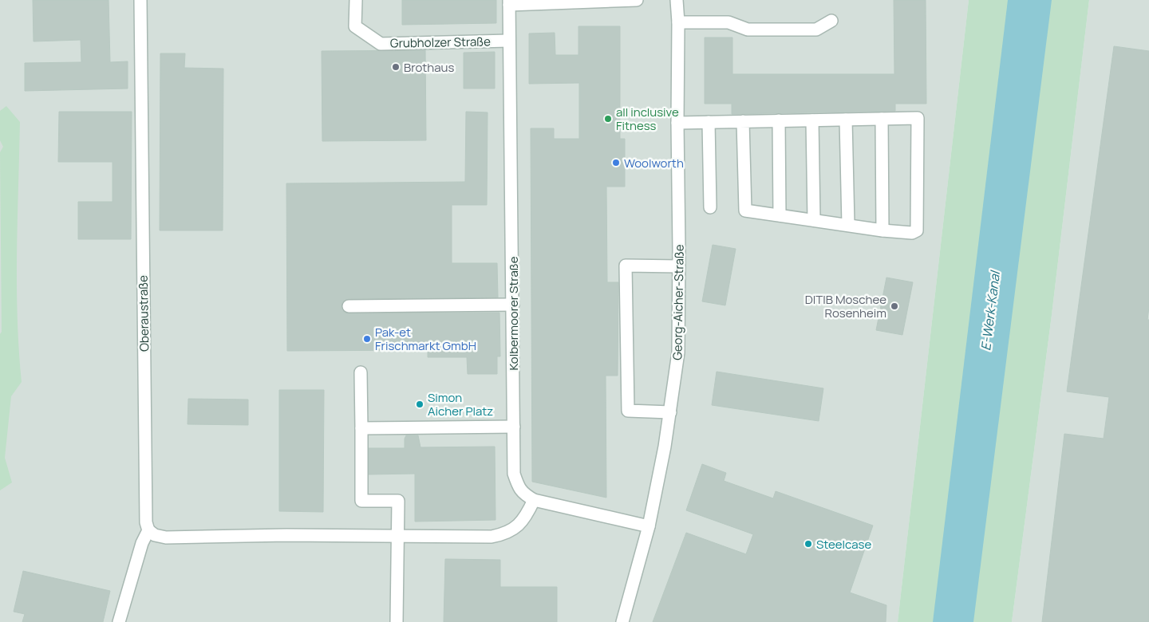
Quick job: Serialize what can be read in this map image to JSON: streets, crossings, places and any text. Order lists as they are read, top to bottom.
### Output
{
  "streets": {
    "street": [
      "Grubholzer Straße",
      "Georg-Aicher-Straße",
      "Oberaustraße",
      "Kolbermoorer Straße"
    ]
  },
  "crossings": [
    ["Grubholzer Straße", "Kolbermoorer Straße"],
    ["Georg-Aicher-Straße", "Kolbermoorer Straße"]
  ],
  "water": ["E-Werk-Kanal"],
  "places": [
    "Brothaus",
    "all inclusive Fitness",
    "Woolworth",
    "DITIB Moschee Rosenheim",
    "Pak-et Frischmarkt GmbH",
    "Simon Aicher Platz",
    "Steelcase"
  ]
}
